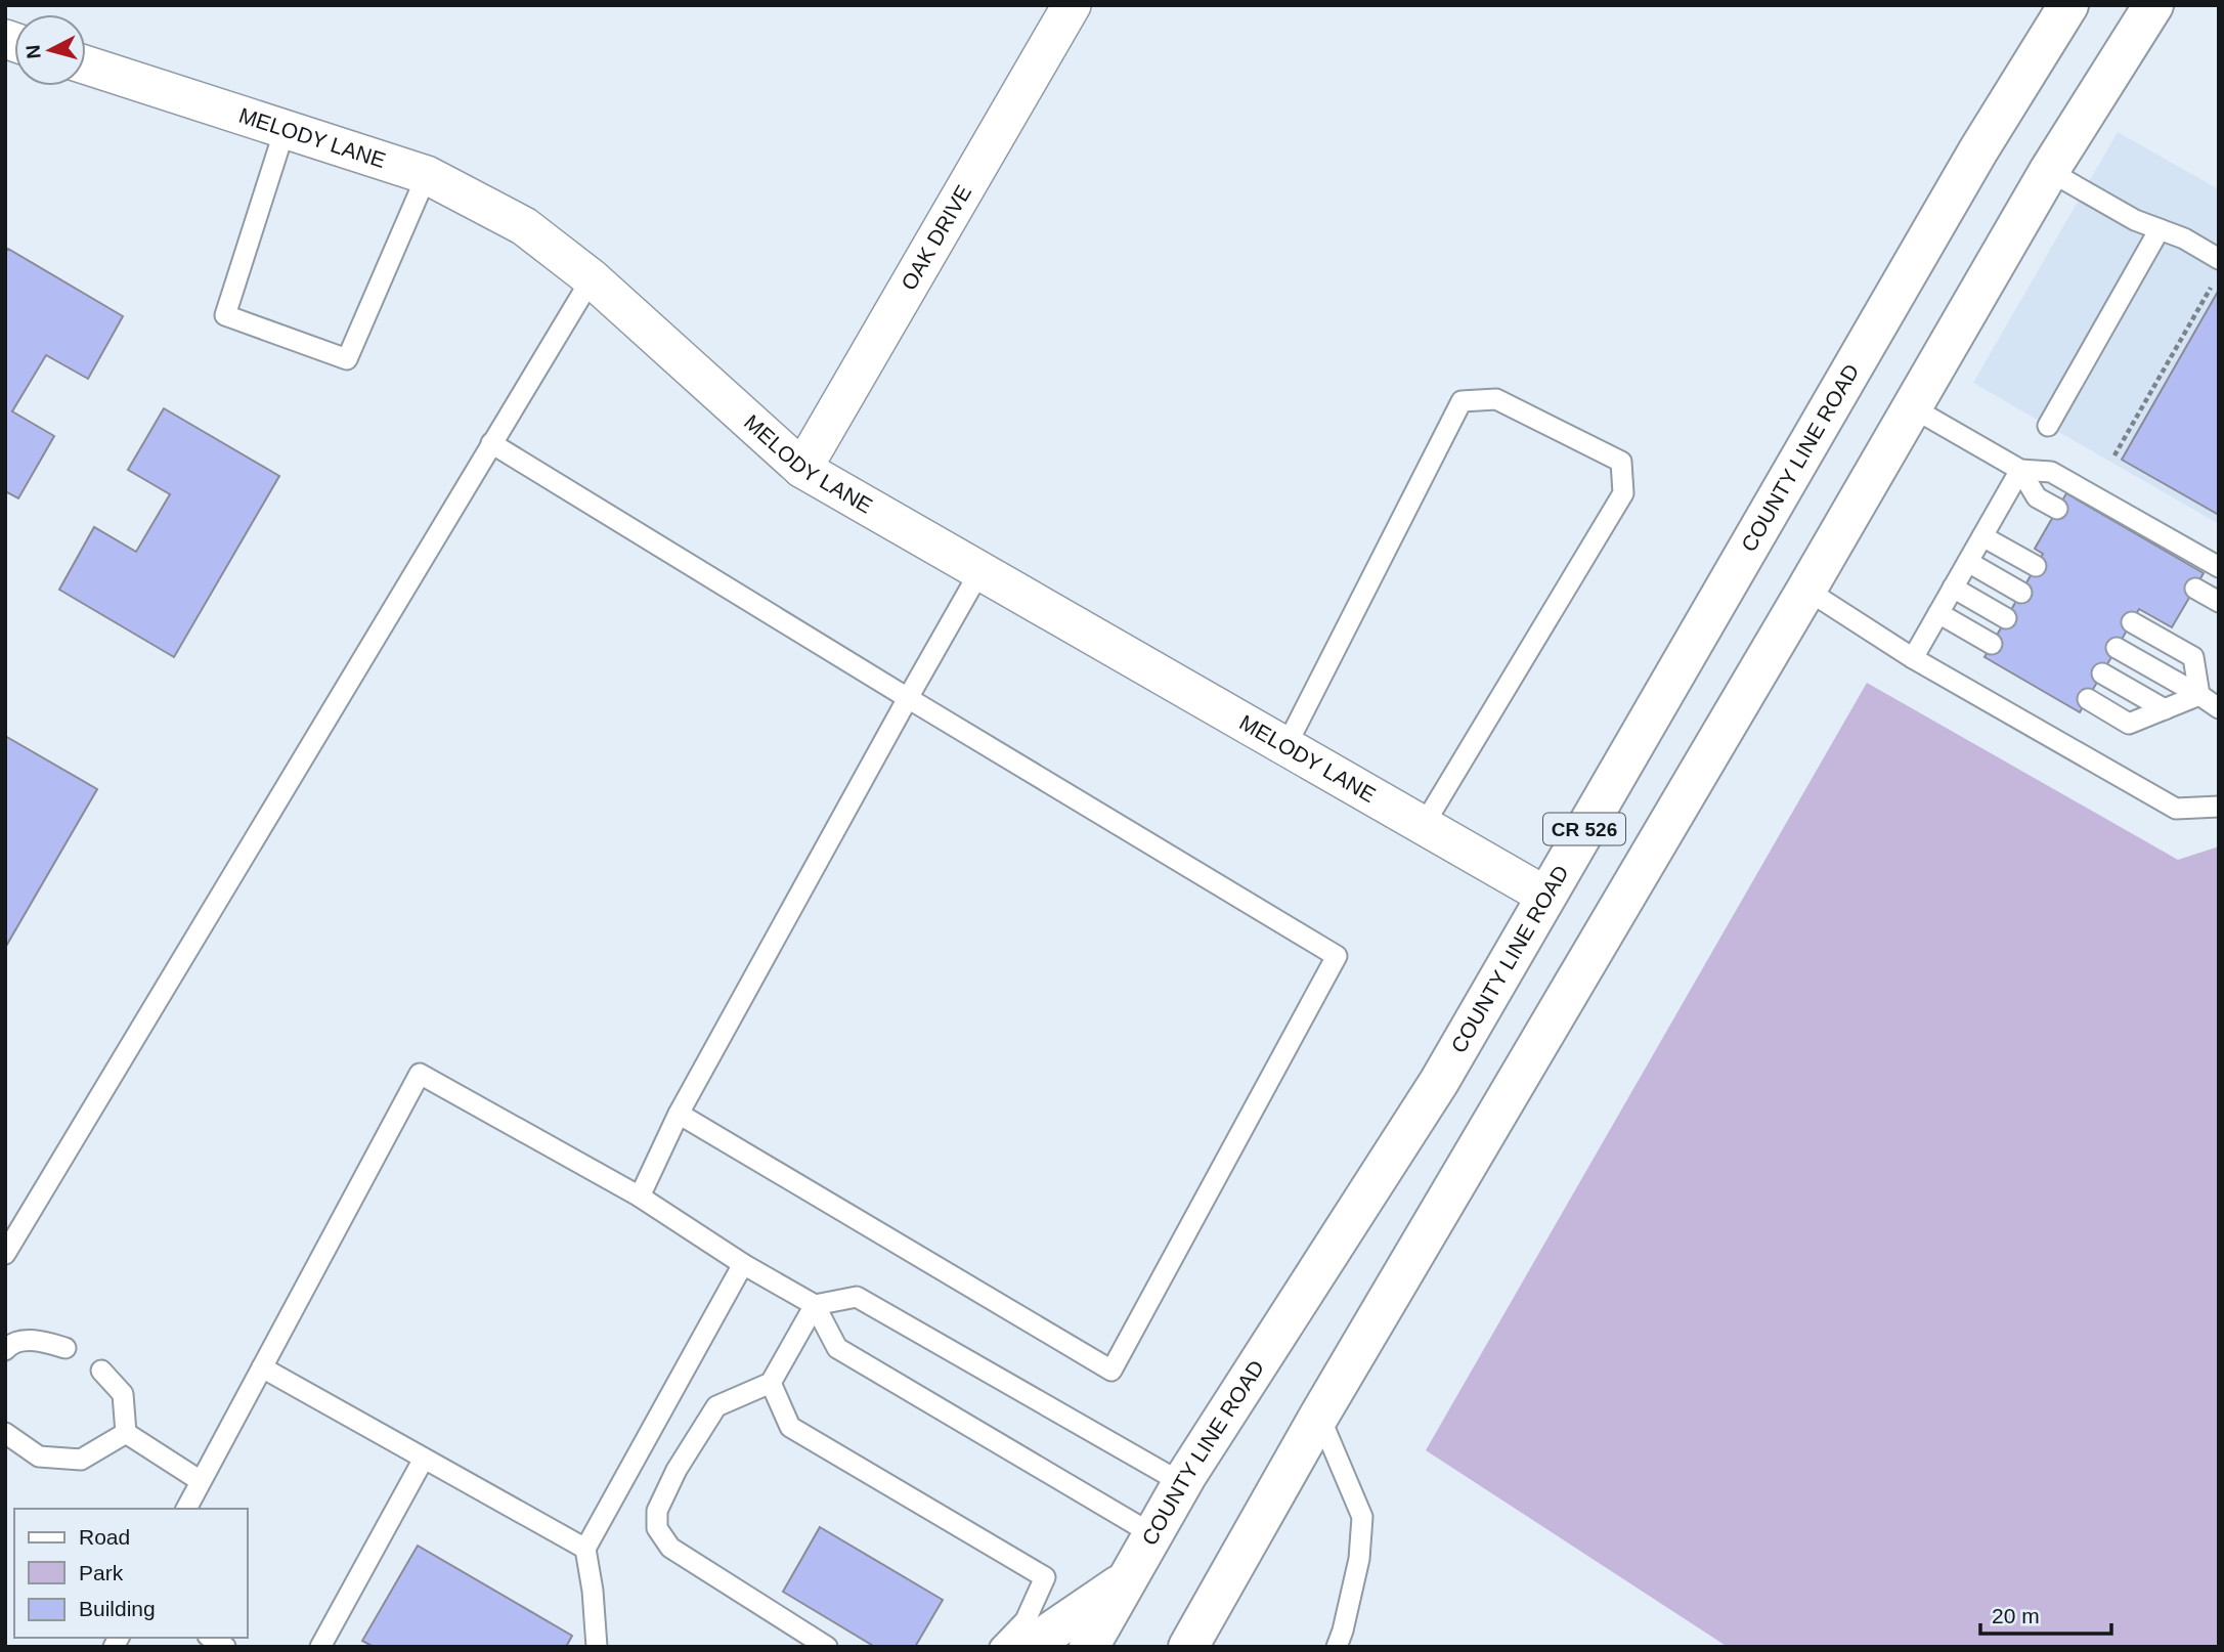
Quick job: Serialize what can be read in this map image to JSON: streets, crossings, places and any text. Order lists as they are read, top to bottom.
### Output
{
  "streets": {
    "main road": ["COUNTY LINE ROAD", "CR 526"],
    "street": ["MELODY LANE", "OAK DRIVE"]
  },
  "crossings": [
    ["MELODY LANE", "OAK DRIVE"],
    ["MELODY LANE", "COUNTY LINE ROAD"]
  ],
  "legend": ["Road", "Park", "Building"],
  "scale_bar": "20 m",
  "north": "left"
}
